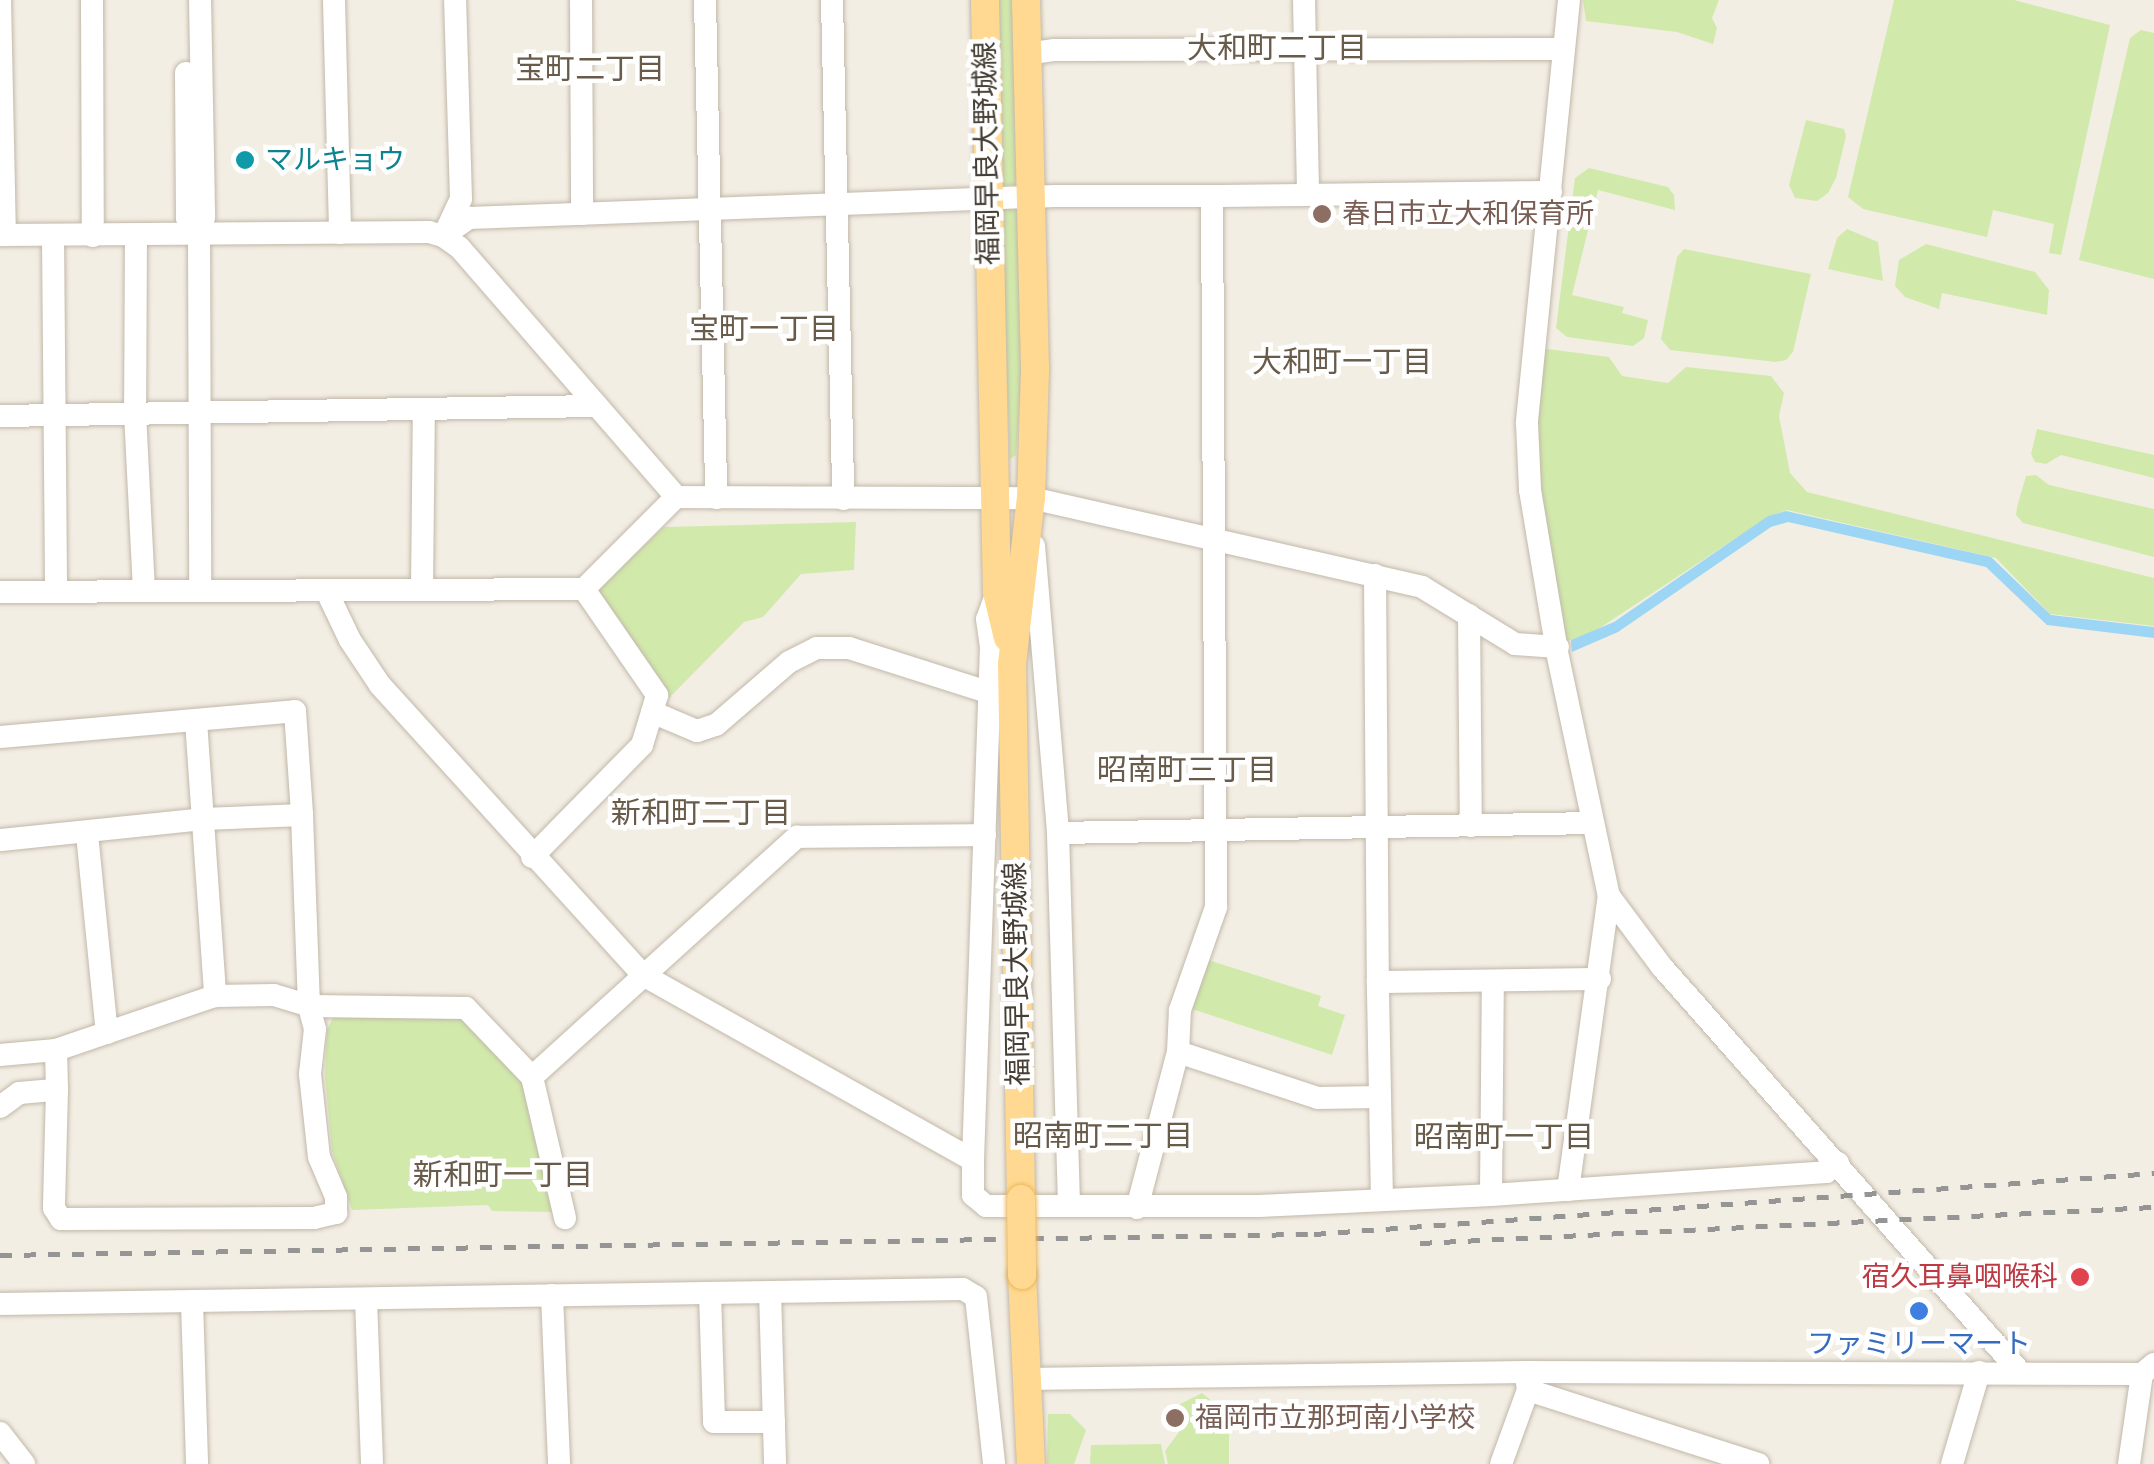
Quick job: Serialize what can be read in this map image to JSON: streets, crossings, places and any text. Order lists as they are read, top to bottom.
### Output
{
  "streets": {
    "main road": ["福岡早良大野城線"]
  },
  "districts": [
    "大和町二丁目",
    "宝町二丁目",
    "宝町一丁目",
    "大和町一丁目",
    "昭南町三丁目",
    "新和町二丁目",
    "昭南町二丁目",
    "昭南町一丁目",
    "新和町一丁目"
  ],
  "places": [
    "マルキョウ",
    "春日市立大和保育所",
    "宿久耳鼻咽喉科",
    "ファミリーマート",
    "福岡市立那珂南小学校"
  ]
}
